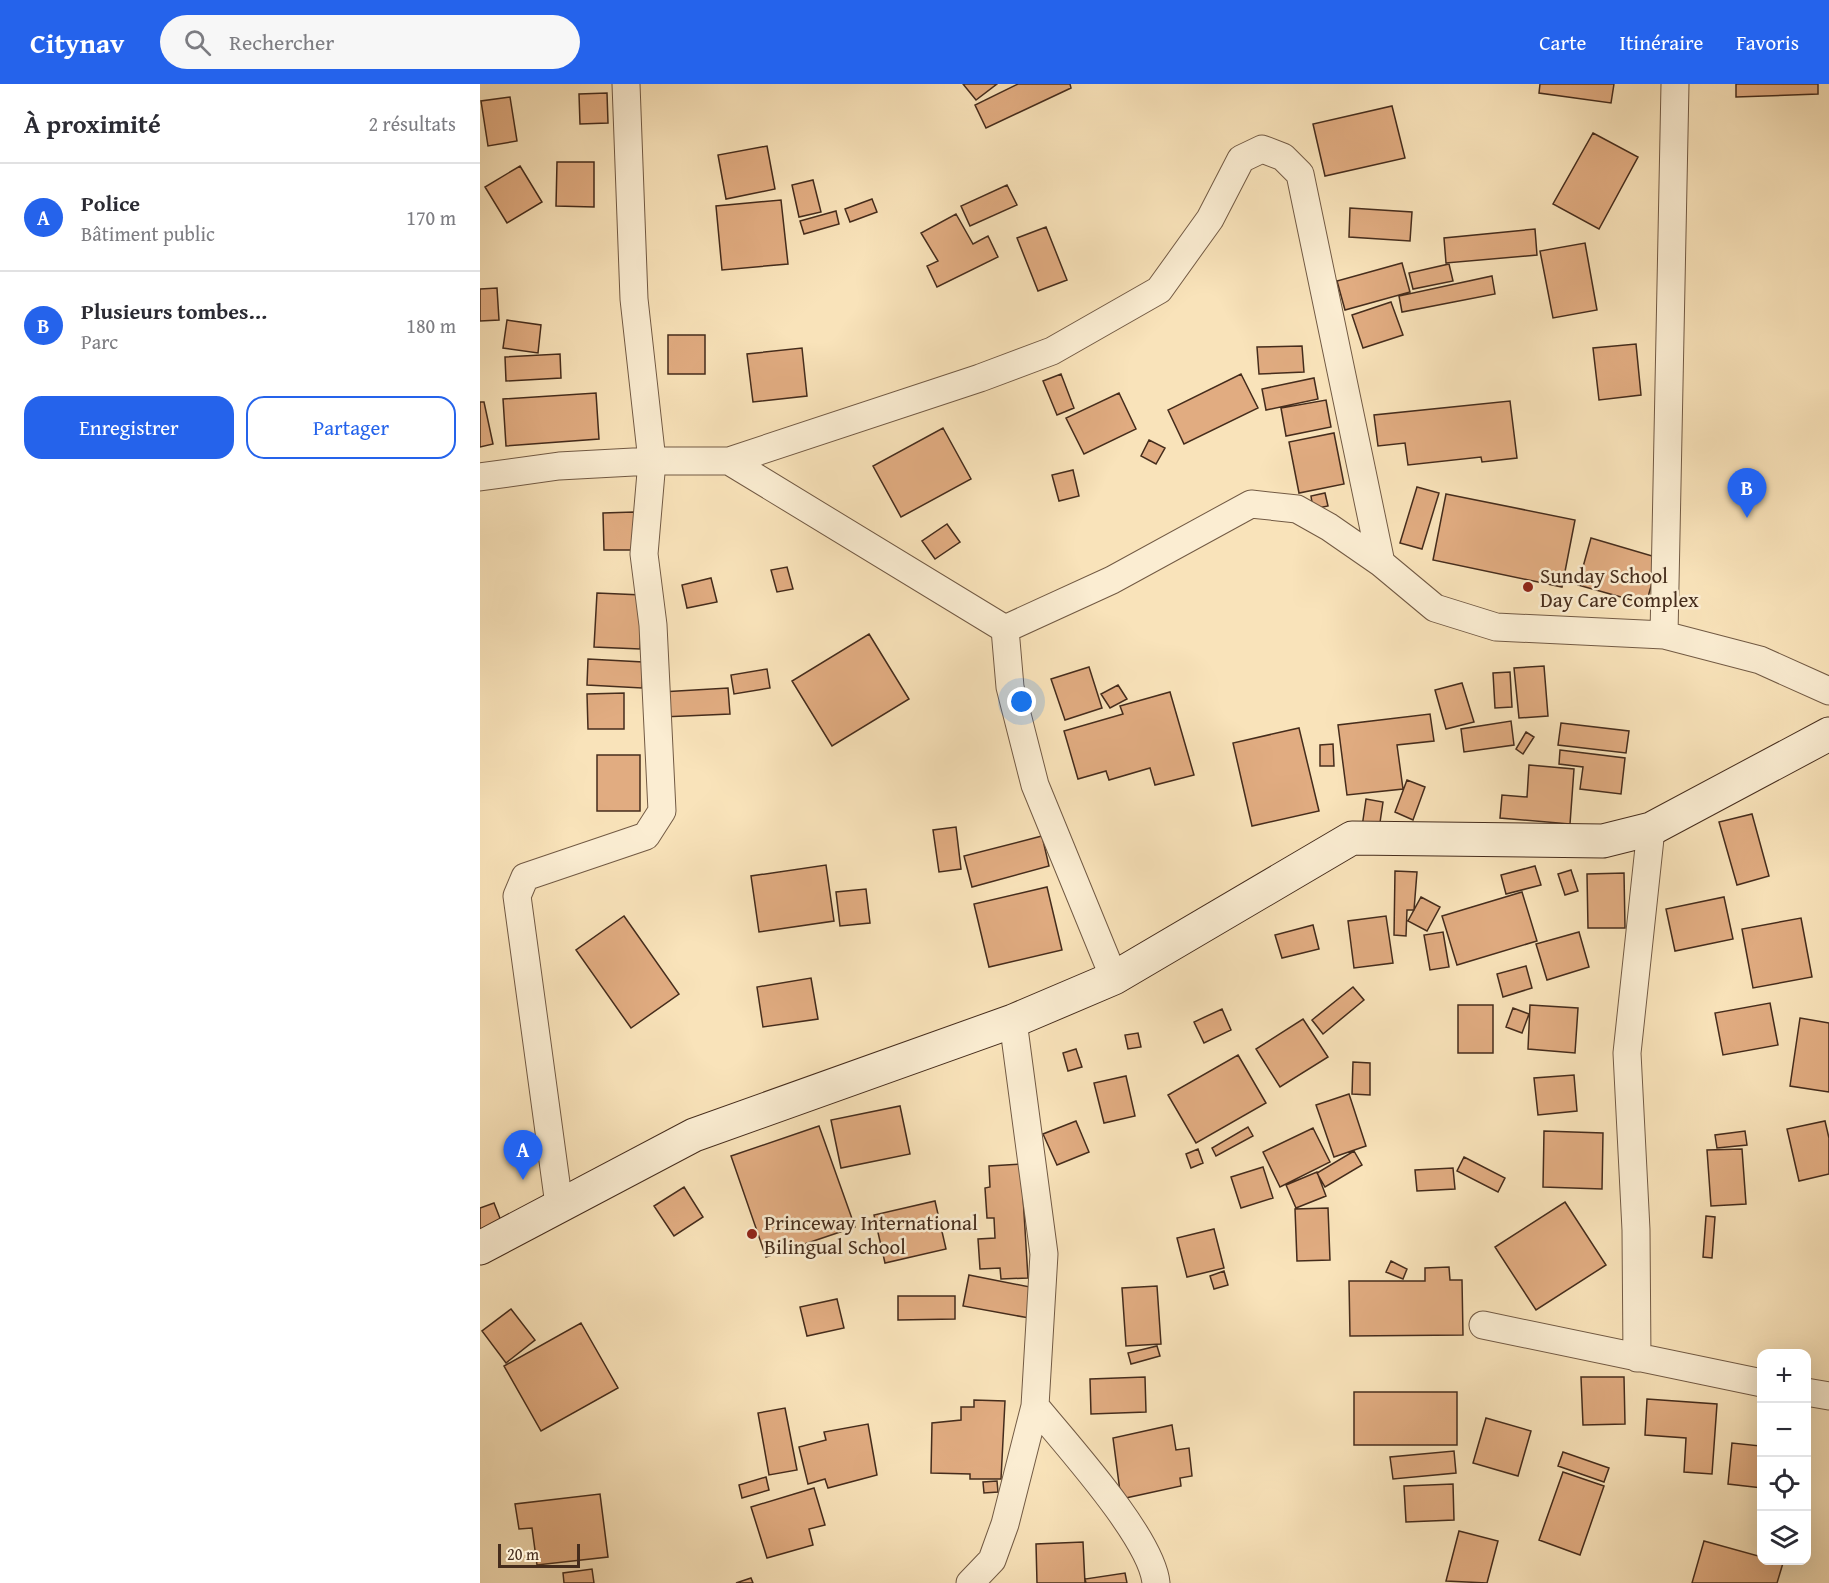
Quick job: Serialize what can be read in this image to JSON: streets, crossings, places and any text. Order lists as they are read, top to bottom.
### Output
{
  "places": ["Sunday School Day Care Complex", "Princeway International Bilingual School"],
  "scale_bar": "20 m",
  "page": {
    "header": "Citynav",
    "search": "Rechercher",
    "nav": ["Carte", "Itinéraire", "Favoris"],
    "heading": ["À proximité", "2 résultats"],
    "list": [
      {
        "mark": "A",
        "name": "Police",
        "note": "Bâtiment public",
        "value": "170 m"
      },
      {
        "mark": "B",
        "name": "Plusieurs tombes...",
        "note": "Parc",
        "value": "180 m"
      }
    ],
    "buttons": ["Enregistrer", "Partager"],
    "pins": ["B", "A"],
    "map_buttons": ["+", "−"],
    "scale": "20 m"
  }
}
